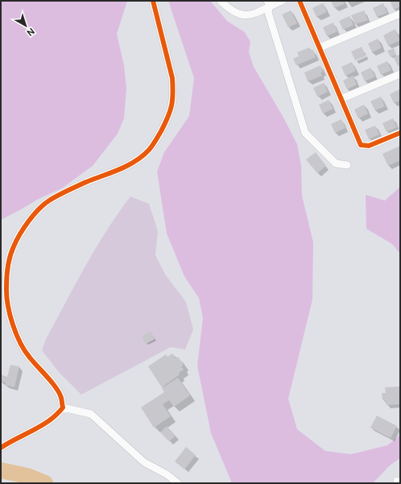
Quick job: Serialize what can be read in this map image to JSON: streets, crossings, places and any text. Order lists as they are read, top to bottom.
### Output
{
  "north": "bottom right"
}
